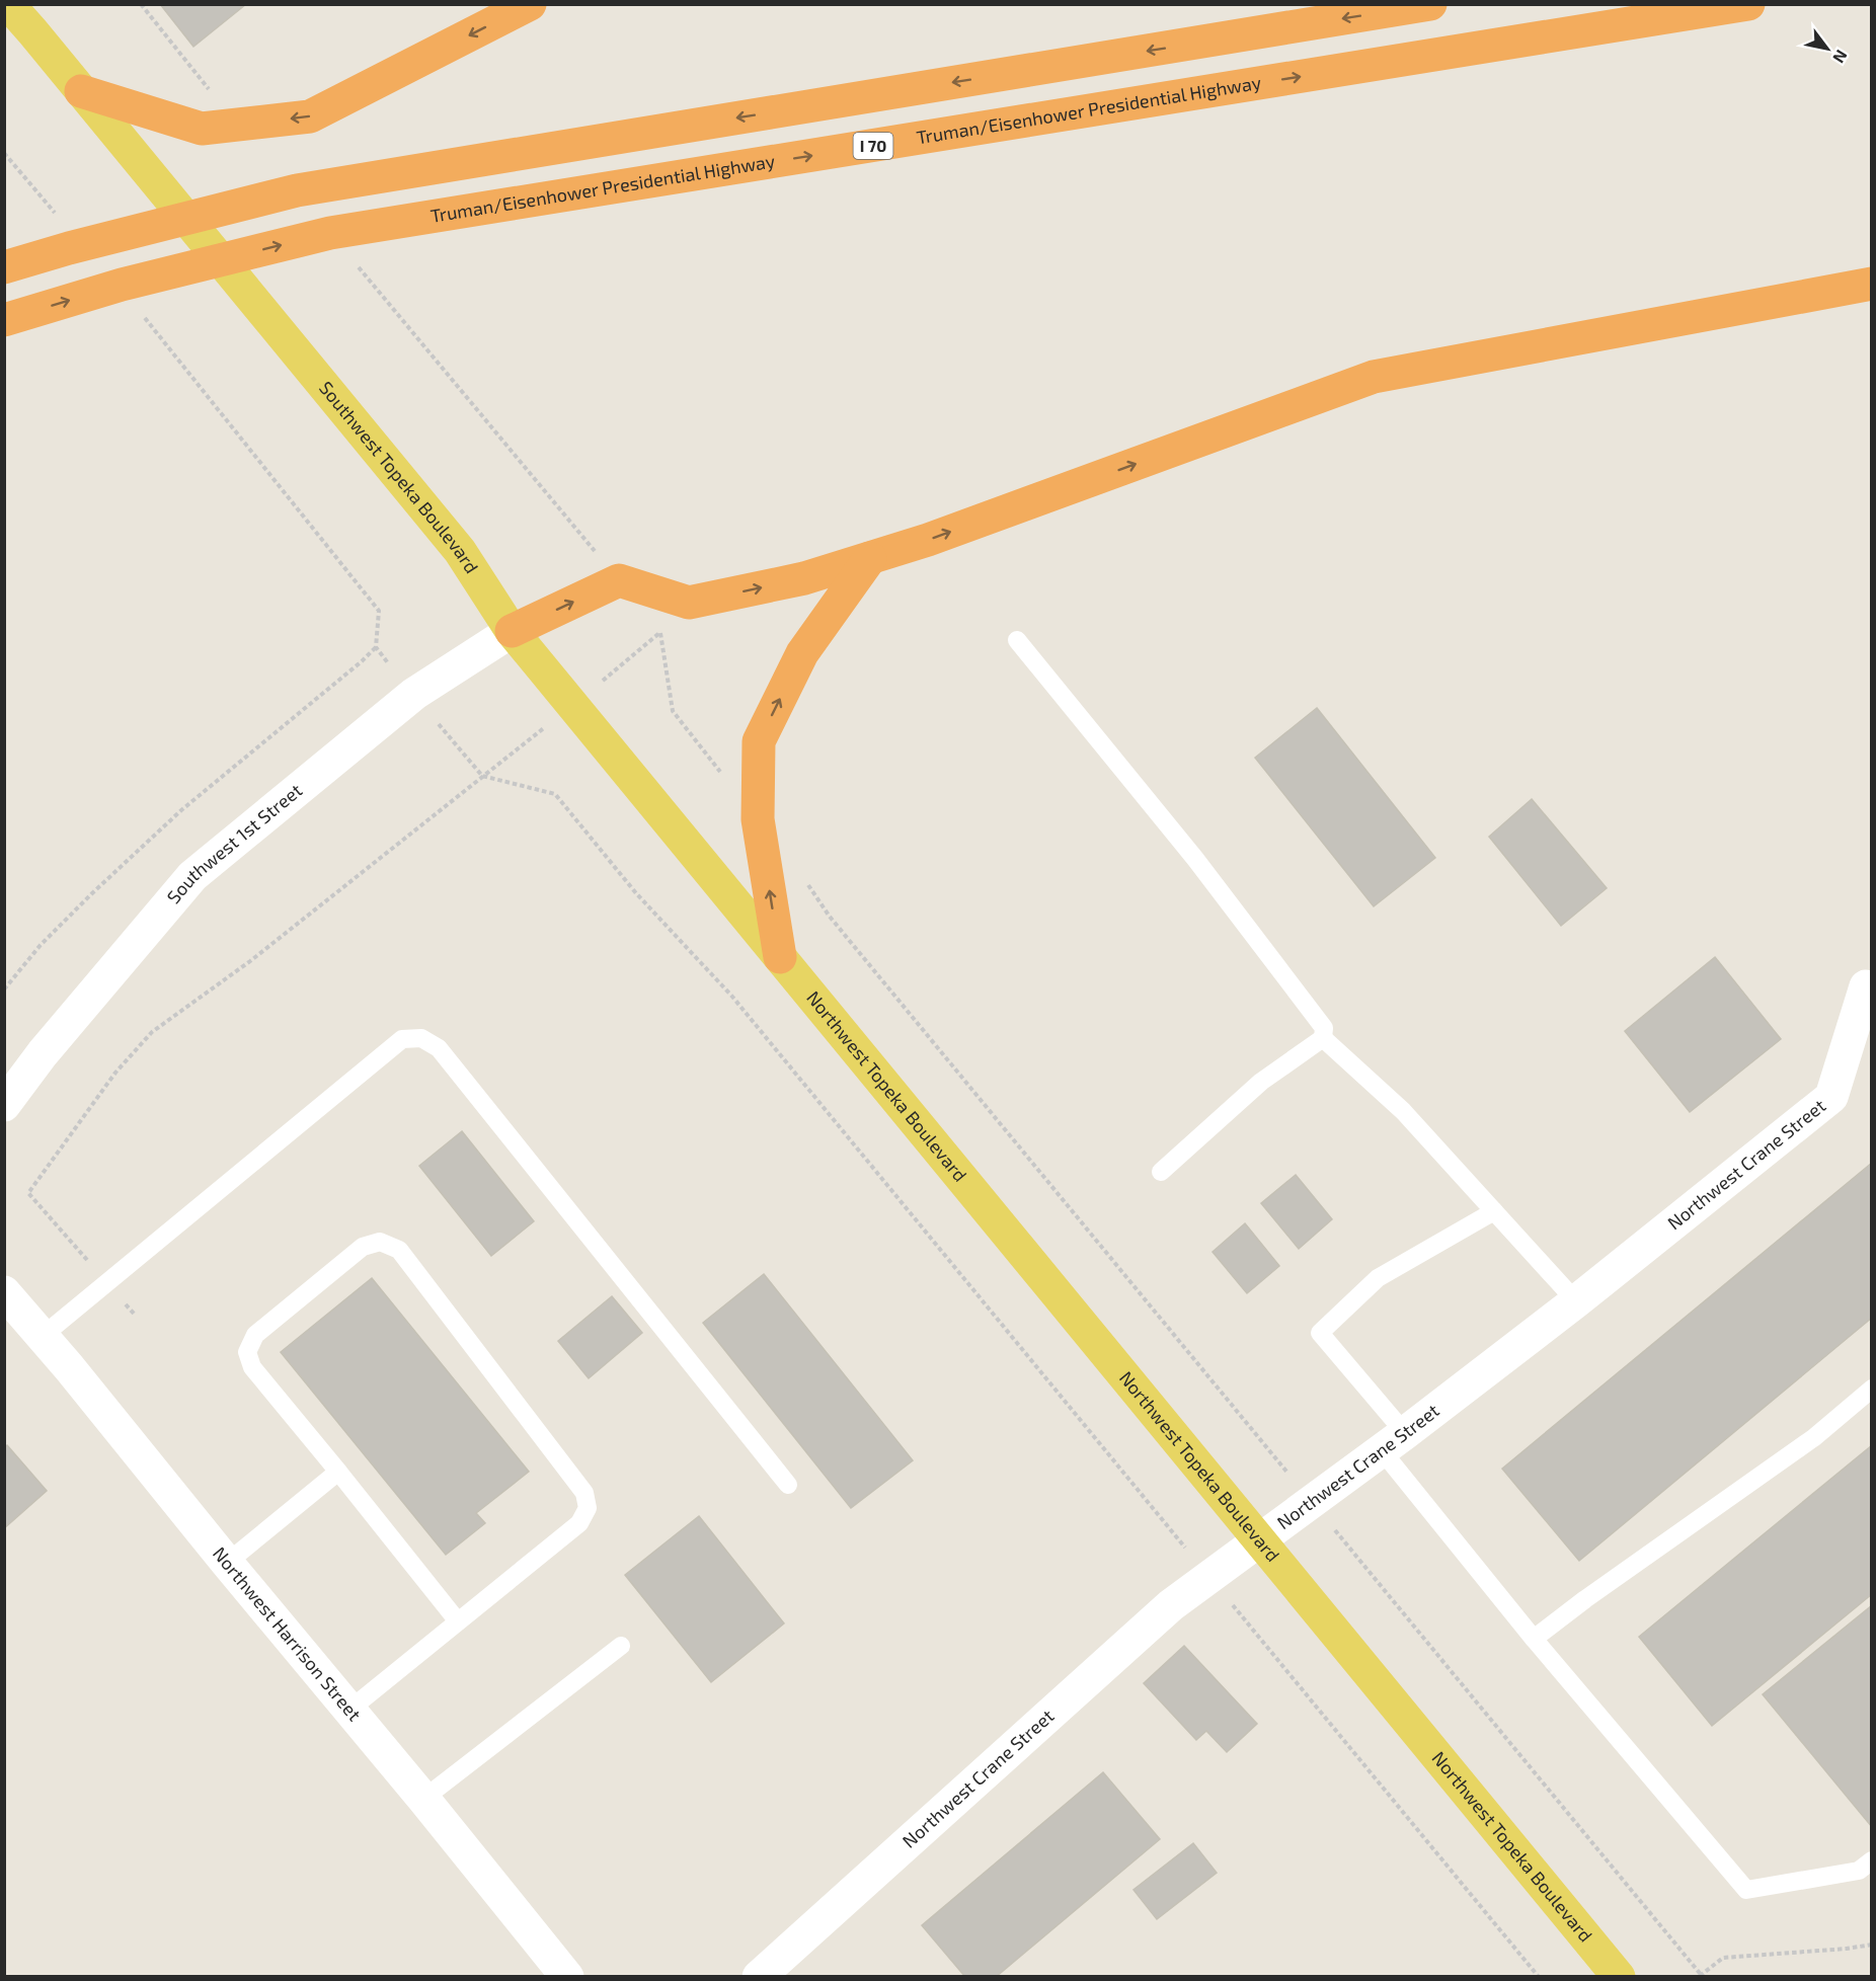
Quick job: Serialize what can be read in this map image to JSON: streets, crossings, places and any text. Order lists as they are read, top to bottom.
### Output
{
  "streets": {
    "highway": ["Truman/Eisenhower Presidential Highway", "I 70"],
    "main road": ["Southwest Topeka Boulevard", "Northwest Topeka Boulevard"],
    "street": ["Southwest 1st Street", "Northwest Crane Street", "Northwest Harrison Street"]
  },
  "crossings": [
    ["Southwest Topeka Boulevard", "Southwest 1st Street"],
    ["Southwest Topeka Boulevard", "Northwest Topeka Boulevard"]
  ],
  "north": "bottom right"
}
